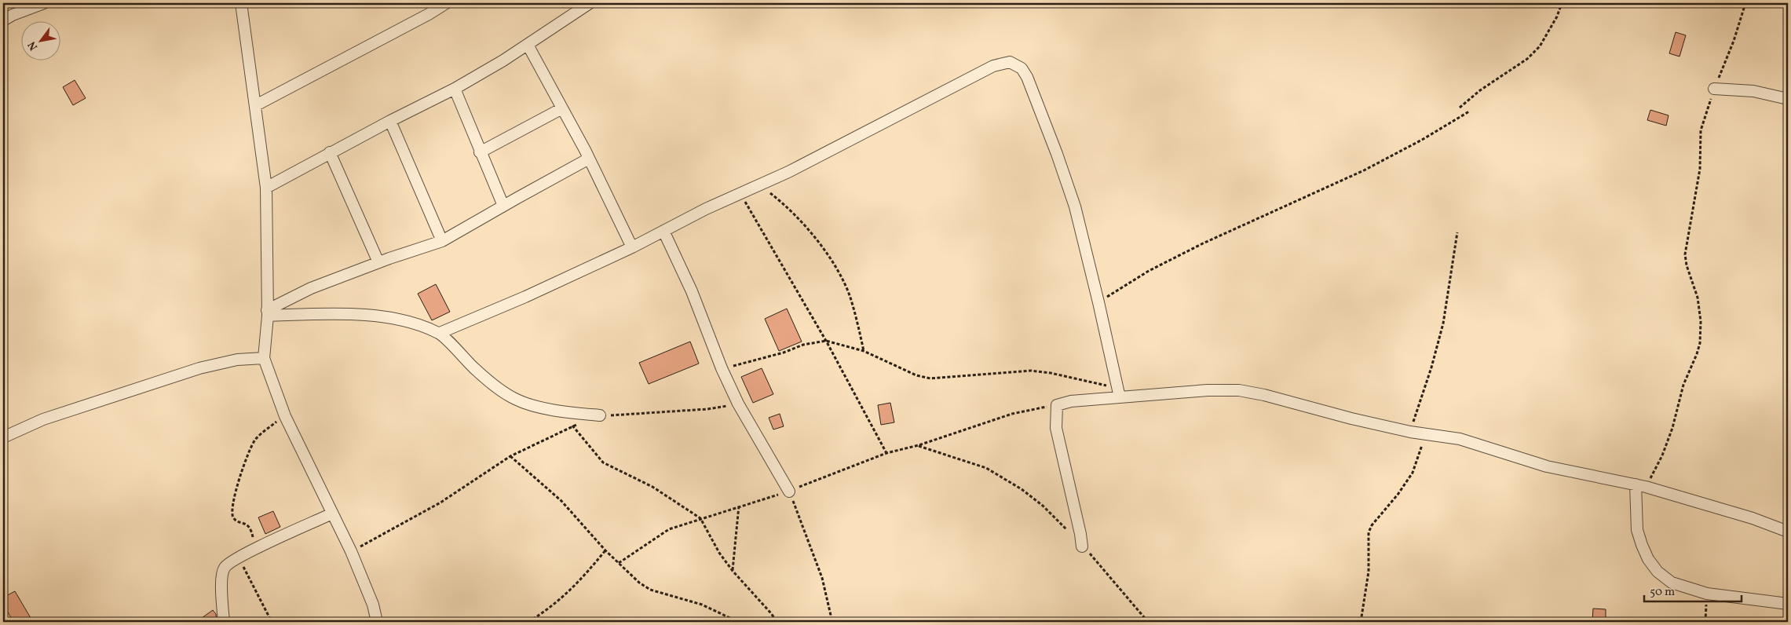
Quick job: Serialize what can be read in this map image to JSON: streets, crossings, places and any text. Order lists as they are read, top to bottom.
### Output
{
  "scale_bar": "50 m",
  "north": "bottom left"
}
